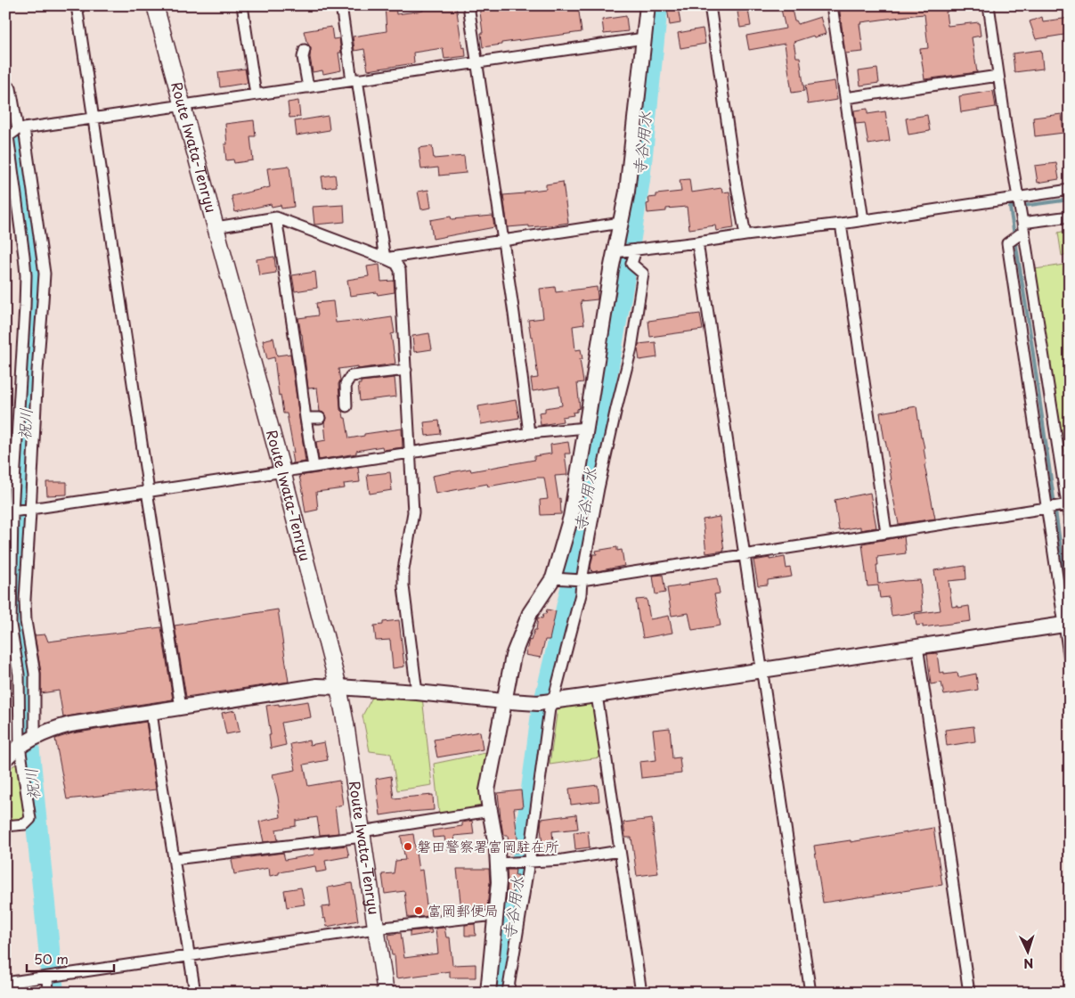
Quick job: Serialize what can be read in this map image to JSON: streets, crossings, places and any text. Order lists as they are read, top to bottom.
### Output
{
  "streets": {
    "main road": ["Route Iwata-Tenryu"]
  },
  "water": ["寺谷用水", "祝川"],
  "places": ["磐田警察署富岡駐在所", "富岡郵便局"],
  "scale_bar": "50 m",
  "north": "bottom"
}
